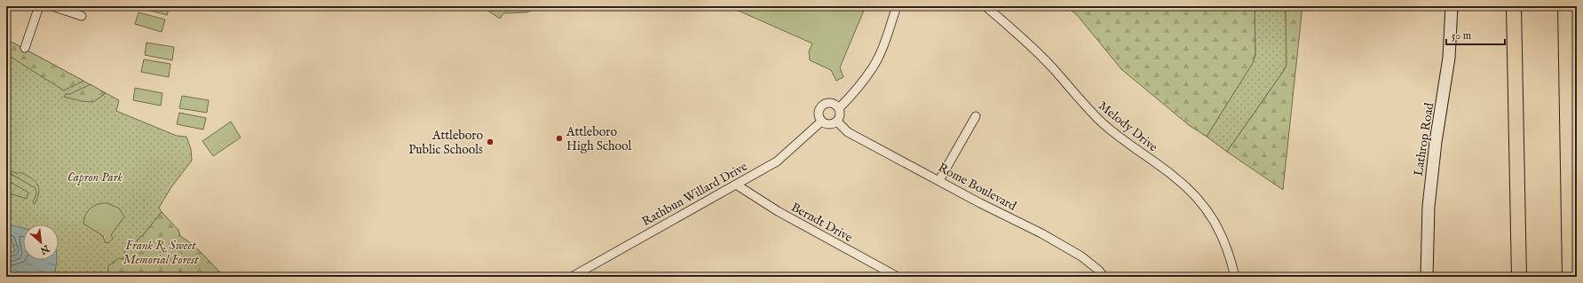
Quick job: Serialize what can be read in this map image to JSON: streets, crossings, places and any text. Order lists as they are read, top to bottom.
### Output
{
  "streets": {
    "main road": ["Lathrop Road"],
    "street": [
      "Melody Drive",
      "Rome Boulevard",
      "Rathbun Willard Drive",
      "Berndt Drive"
    ]
  },
  "crossings": [
    ["Rome Boulevard", "Rathbun Willard Drive"],
    ["Rathbun Willard Drive", "Berndt Drive"]
  ],
  "parks": ["Capron Park", "Frank R. Sweet Memorial Forest"],
  "places": ["Attleboro High School", "Attleboro Public Schools"],
  "scale_bar": "50 m",
  "north": "bottom right"
}
